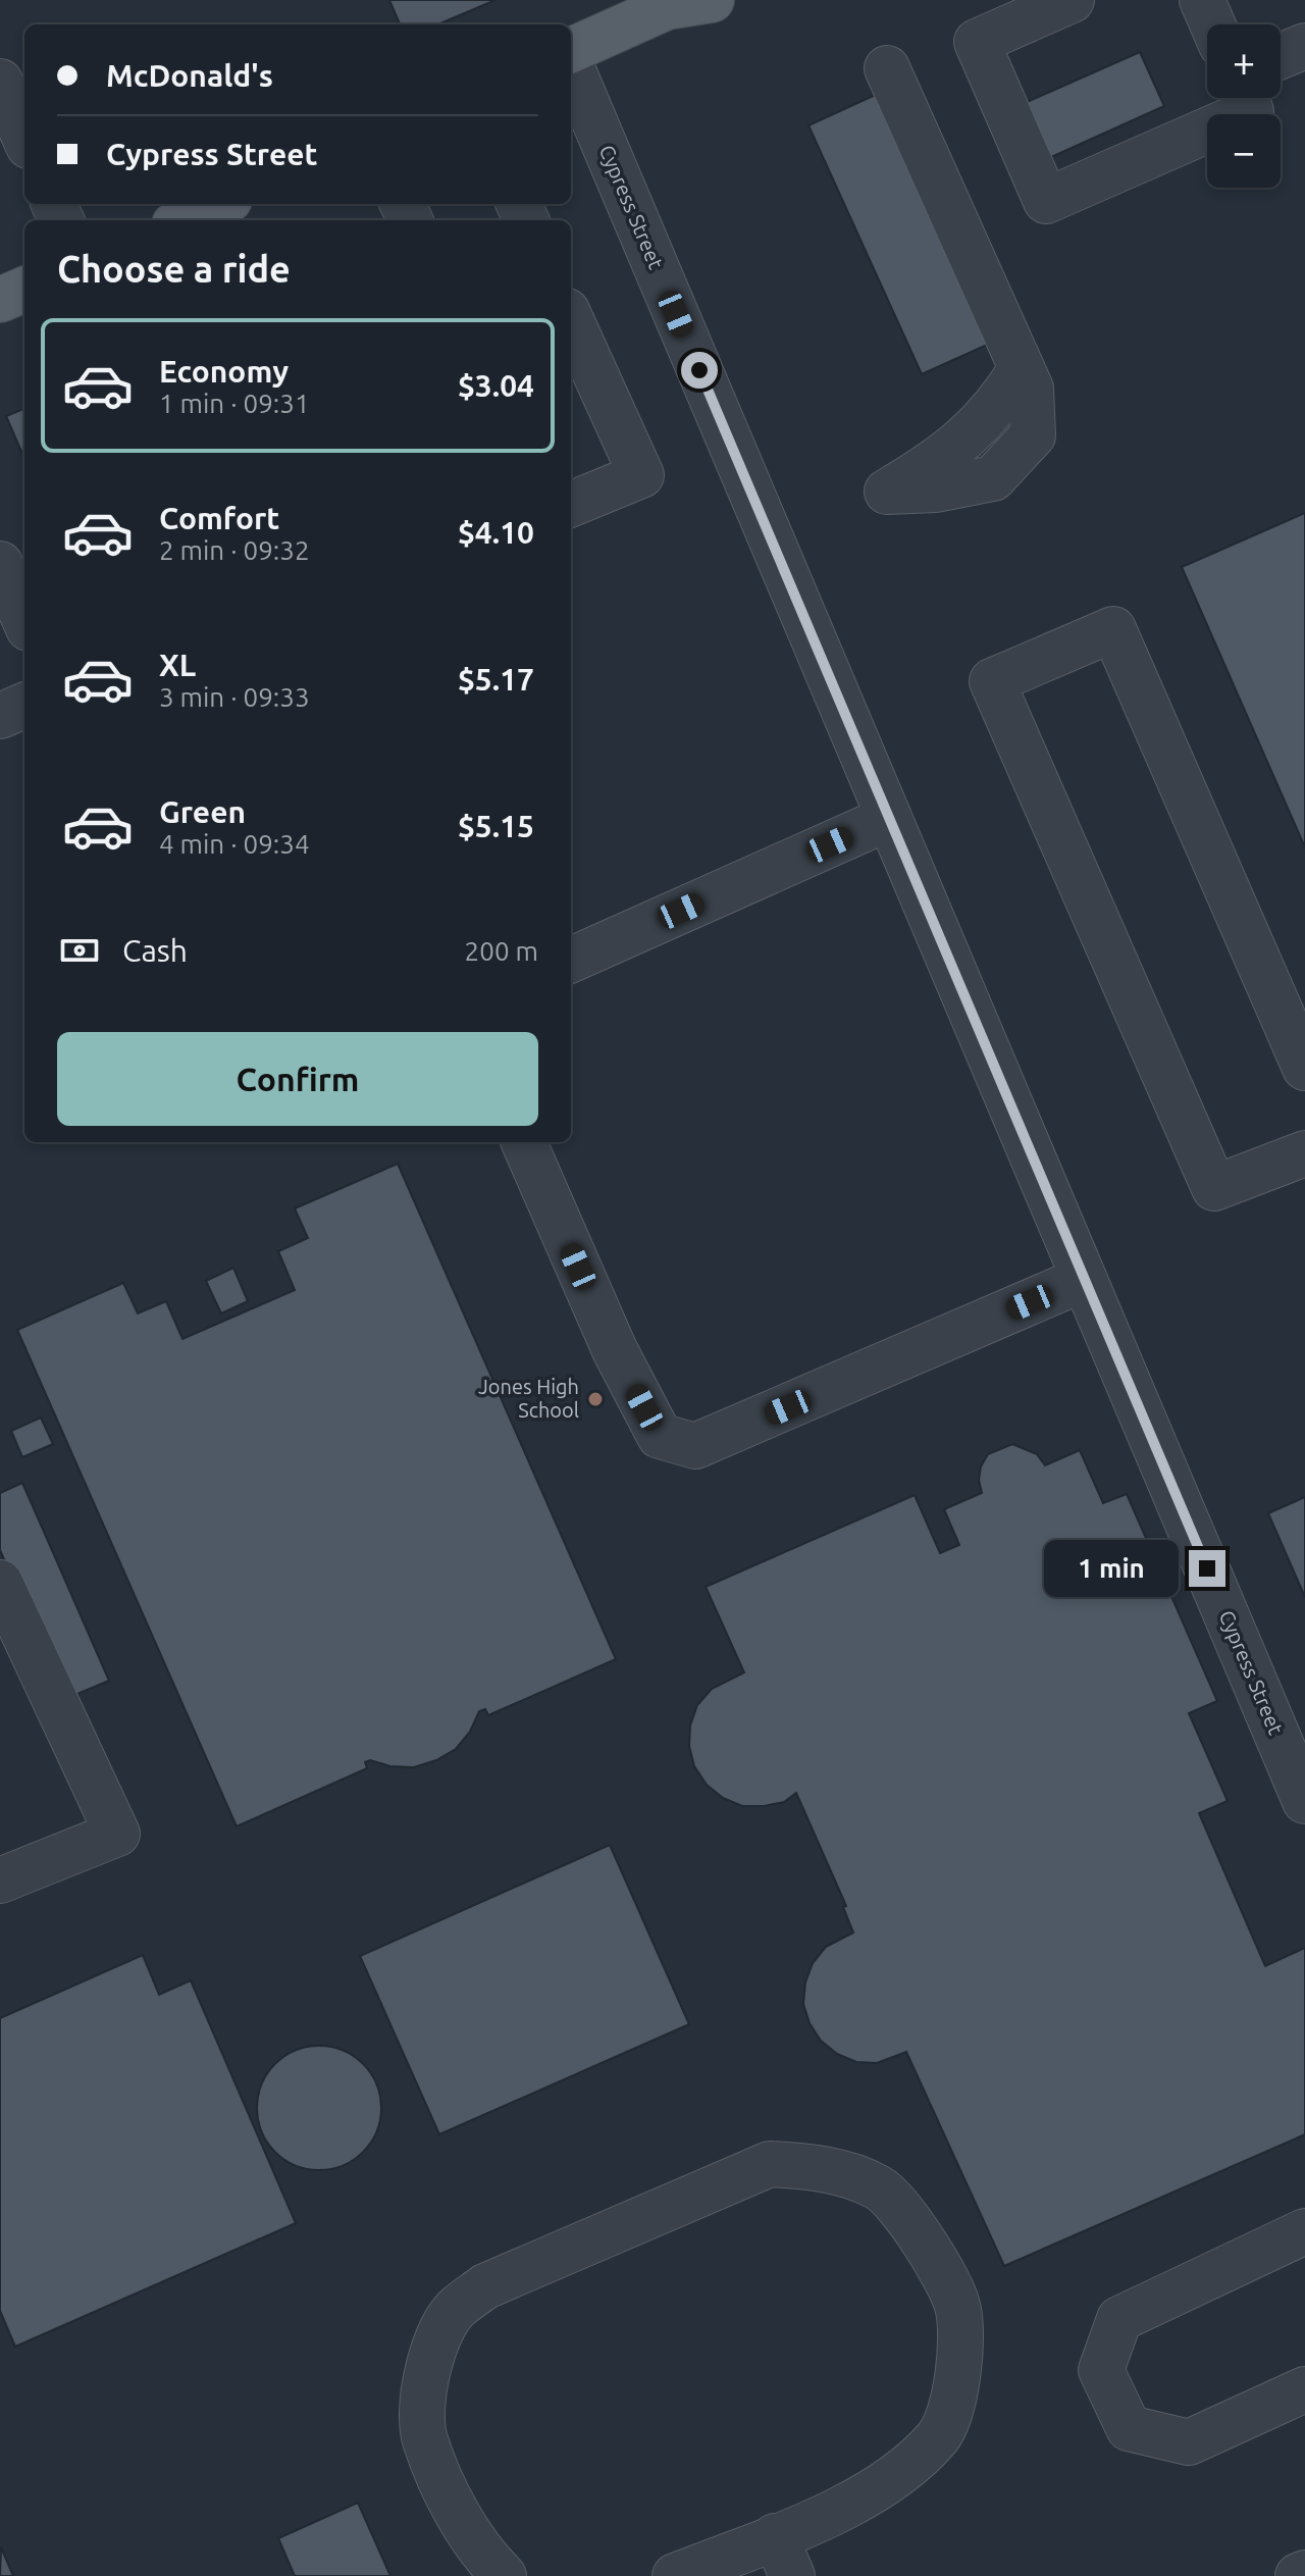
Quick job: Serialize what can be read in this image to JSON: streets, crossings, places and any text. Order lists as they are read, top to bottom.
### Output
{
  "streets": {
    "street": ["Cypress Street"]
  },
  "places": ["Jones High School"],
  "page": {
    "map_buttons": ["+", "−"],
    "banner": ["McDonald's", "Cypress Street"],
    "heading": "Choose a ride",
    "list": [
      {
        "name": "Economy",
        "note": "1 min · 09:31",
        "value": "$3.04"
      },
      {
        "name": "Comfort",
        "note": "2 min · 09:32",
        "value": "$4.10"
      },
      {
        "name": "XL",
        "note": "3 min · 09:33",
        "value": "$5.17"
      },
      {
        "name": "Green",
        "note": "4 min · 09:34",
        "value": "$5.15"
      }
    ],
    "pay": ["Cash", "200 m"],
    "buttons": "Confirm",
    "bubble": "1 min"
  }
}
